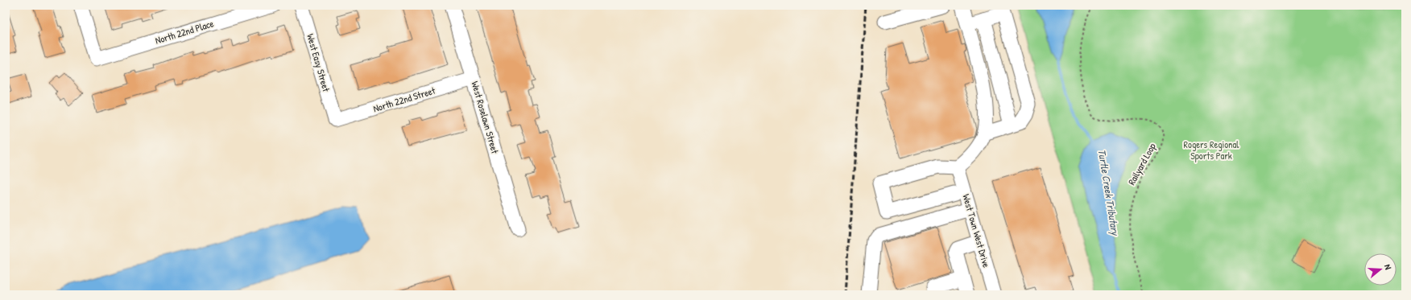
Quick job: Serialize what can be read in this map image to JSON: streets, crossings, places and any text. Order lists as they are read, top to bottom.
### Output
{
  "streets": {
    "street": [
      "North 22nd Place",
      "West Easy Street",
      "North 22nd Street",
      "West Roselawn Street",
      "West Town West Drive"
    ],
    "path": ["Railyard Loop"]
  },
  "crossings": [
    ["West Easy Street", "North 22nd Street"],
    ["North 22nd Street", "West Roselawn Street"]
  ],
  "water": ["Turtle Creek Tributary"],
  "parks": ["Rogers Regional Sports Park"],
  "north": "right"
}
